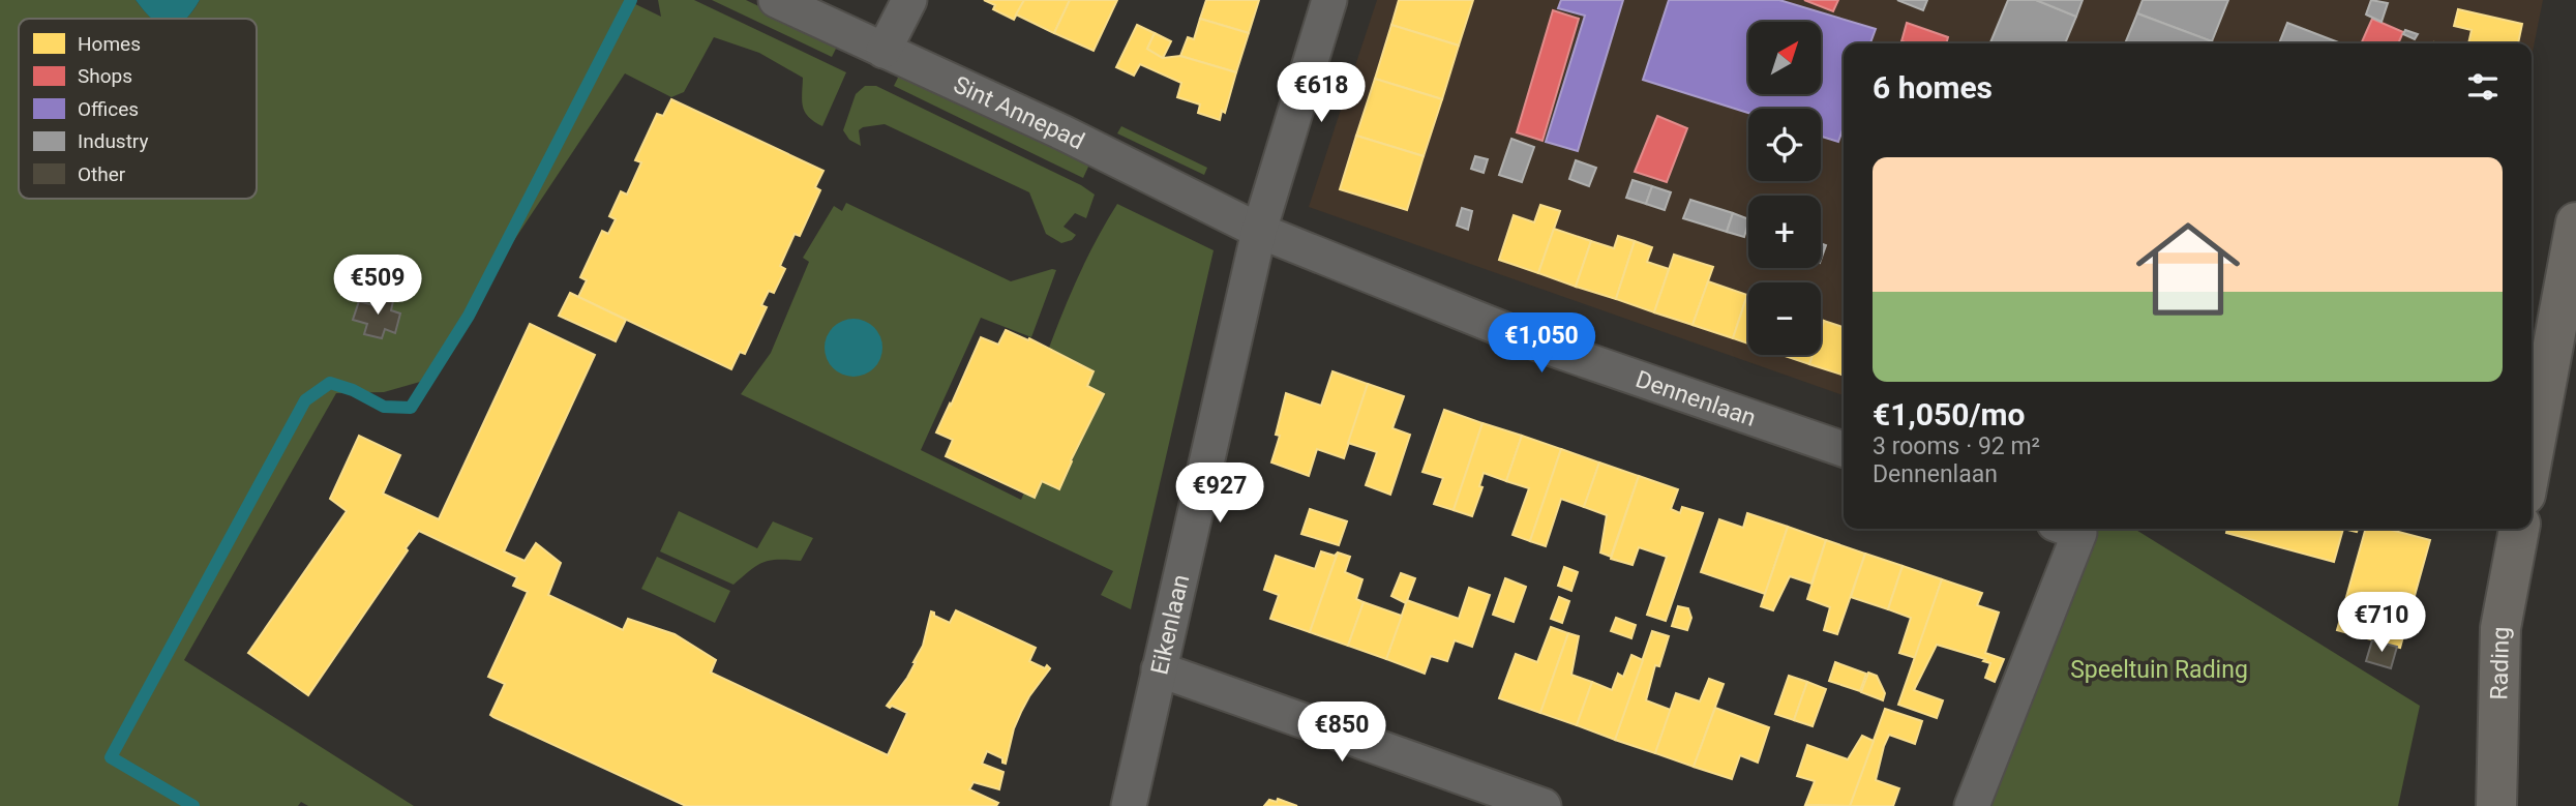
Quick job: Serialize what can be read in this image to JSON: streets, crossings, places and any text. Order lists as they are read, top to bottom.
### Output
{
  "streets": {
    "main road": ["Rading"],
    "street": ["Sint Annepad", "Dennenlaan", "Eikenlaan"]
  },
  "crossings": [
    ["Sint Annepad", "Dennenlaan"],
    ["Sint Annepad", "Eikenlaan"],
    ["Dennenlaan", "Eikenlaan"]
  ],
  "parks": ["Speeltuin Rading"],
  "legend": [
    "Homes",
    "Shops",
    "Offices",
    "Industry",
    "Other"
  ],
  "north": "top right",
  "page": {
    "map_buttons": ["+", "−"],
    "heading": "6 homes",
    "price": [
      "€618",
      "€509",
      "€1,050",
      "€927",
      "€710",
      "€850"
    ],
    "list": [
      {
        "name": "€1,050/mo",
        "note": "3 rooms · 92 m² · Dennenlaan"
      }
    ]
  }
}
